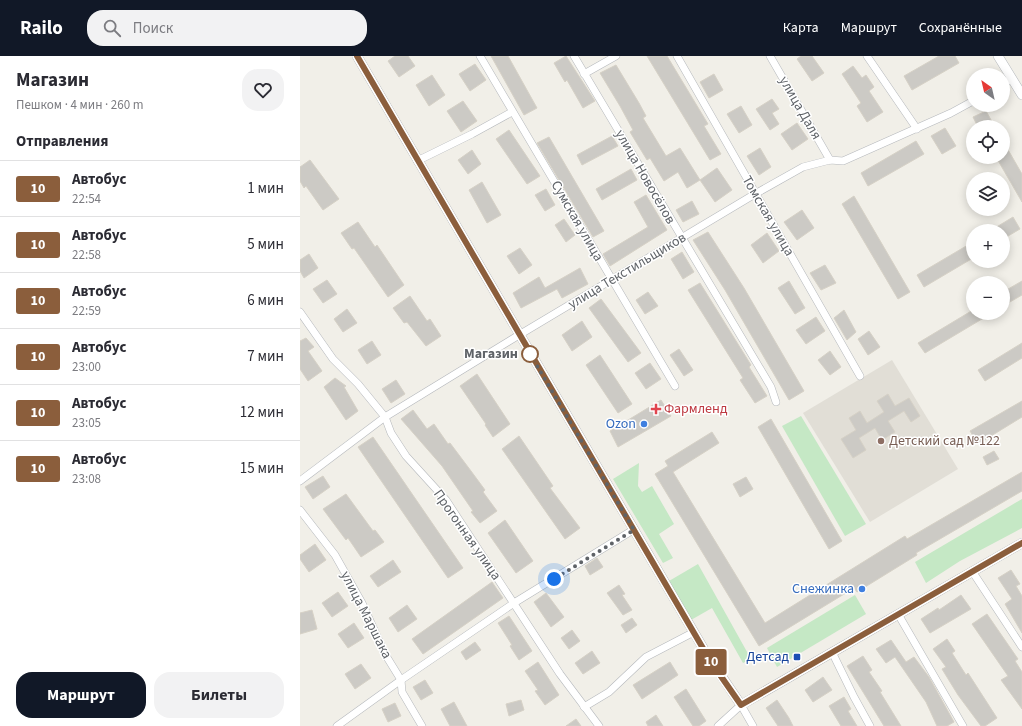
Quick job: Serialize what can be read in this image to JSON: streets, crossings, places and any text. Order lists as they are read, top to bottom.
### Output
{
  "streets": {
    "street": [
      "улица Даля",
      "улица Новосёлов",
      "Томская улица",
      "Сумская улица",
      "улица Текстильщиков",
      "Прогонная улица",
      "улица Маршака"
    ]
  },
  "crossings": [
    ["улица Даля", "улица Текстильщиков"],
    ["улица Новосёлов", "улица Текстильщиков"],
    ["Томская улица", "улица Текстильщиков"],
    ["Сумская улица", "улица Текстильщиков"],
    ["улица Текстильщиков", "Прогонная улица"]
  ],
  "places": {
    "other": [
      "Магазин",
      "Ozon",
      "Детский сад №122",
      "Снежинка"
    ],
    "health": ["Фармленд"],
    "transit": ["Детсад"]
  },
  "lines": ["bus line 10"],
  "north": "top left",
  "page": {
    "header": "Railo",
    "search": "Поиск",
    "nav": ["Карта", "Маршрут", "Сохранённые"],
    "heading": [
      ["Магазин", "Пешком · 4 мин · 260 m"],
      "Отправления"
    ],
    "on_map": "10",
    "map_buttons": ["+", "−"],
    "list": [
      {
        "mark": "10",
        "name": "Автобус",
        "note": "22:54",
        "value": "1 мин"
      },
      {
        "mark": "10",
        "name": "Автобус",
        "note": "22:58",
        "value": "5 мин"
      },
      {
        "mark": "10",
        "name": "Автобус",
        "note": "22:59",
        "value": "6 мин"
      },
      {
        "mark": "10",
        "name": "Автобус",
        "note": "23:00",
        "value": "7 мин"
      },
      {
        "mark": "10",
        "name": "Автобус",
        "note": "23:05",
        "value": "12 мин"
      },
      {
        "mark": "10",
        "name": "Автобус",
        "note": "23:08",
        "value": "15 мин"
      }
    ],
    "buttons": ["Маршрут", "Билеты"]
  }
}
